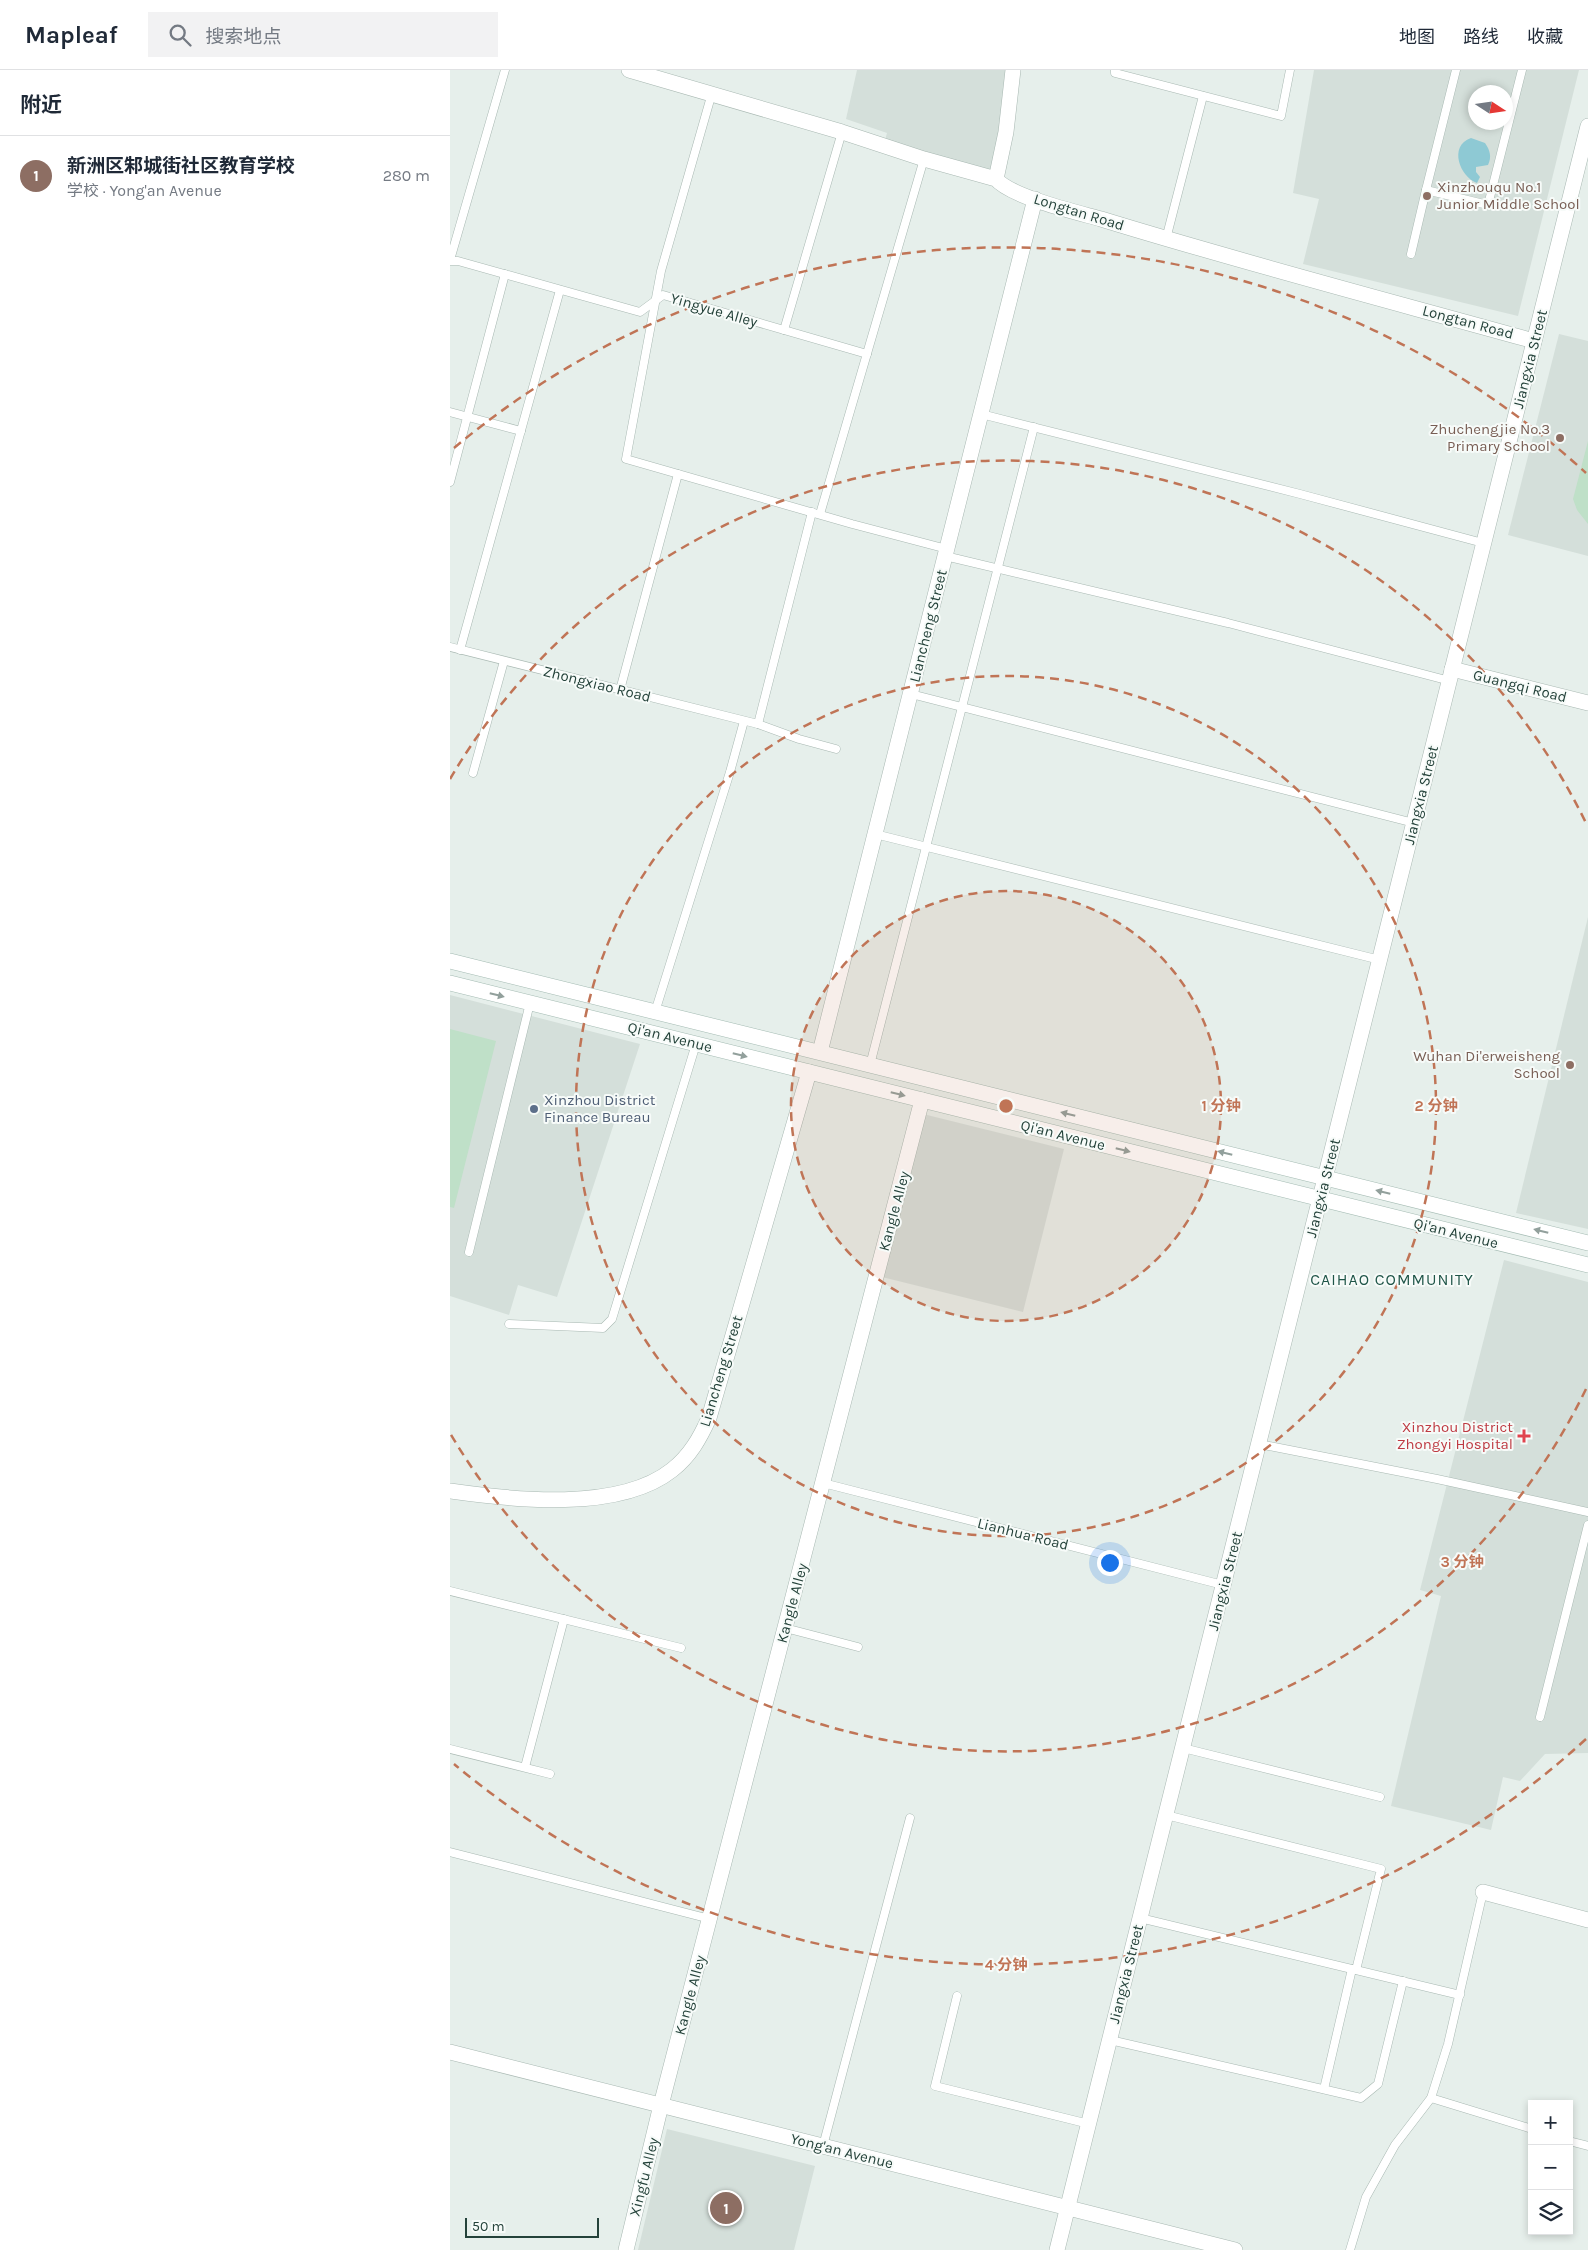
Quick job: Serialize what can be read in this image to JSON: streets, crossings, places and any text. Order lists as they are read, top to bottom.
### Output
{
  "streets": {
    "street": [
      "Longtan Road",
      "Jiangxia Street",
      "Liancheng Street",
      "Guangqi Road",
      "Qi'an Avenue",
      "Kangle Alley",
      "Yong'an Avenue",
      "Xingfu Alley"
    ],
    "lane": ["Yingyue Alley", "Zhongxiao Road", "Lianhua Road"]
  },
  "crossings": [
    ["Longtan Road", "Jiangxia Street"],
    ["Longtan Road", "Liancheng Street"],
    ["Jiangxia Street", "Guangqi Road"],
    ["Jiangxia Street", "Qi'an Avenue"],
    ["Jiangxia Street", "Lianhua Road"],
    ["Jiangxia Street", "Yong'an Avenue"],
    ["Liancheng Street", "Qi'an Avenue"],
    ["Qi'an Avenue", "Kangle Alley"],
    ["Kangle Alley", "Lianhua Road"],
    ["Kangle Alley", "Yong'an Avenue"],
    ["Kangle Alley", "Xingfu Alley"],
    ["Yong'an Avenue", "Xingfu Alley"]
  ],
  "districts": ["CAIHAO COMMUNITY"],
  "places": {
    "other": [
      "Xinzhouqu No.1 Junior Middle School",
      "Zhuchengjie No.3 Primary School",
      "Wuhan Di'erweisheng School",
      "Xinzhou District Finance Bureau"
    ],
    "health": ["Xinzhou District Zhongyi Hospital"]
  },
  "scale_bar": "50 m",
  "north": "right",
  "page": {
    "header": "Mapleaf",
    "search": "搜索地点",
    "nav": ["地图", "路线", "收藏"],
    "heading": "附近",
    "list": [
      {
        "mark": "1",
        "name": "新洲区邾城街社区教育学校",
        "note": "学校 · Yong'an Avenue",
        "value": "280 m"
      }
    ],
    "map_buttons": ["+", "−"],
    "pins": "1",
    "scale": "50 m"
  },
  "rings": [
    "1 分钟",
    "2 分钟",
    "3 分钟",
    "4 分钟"
  ]
}
